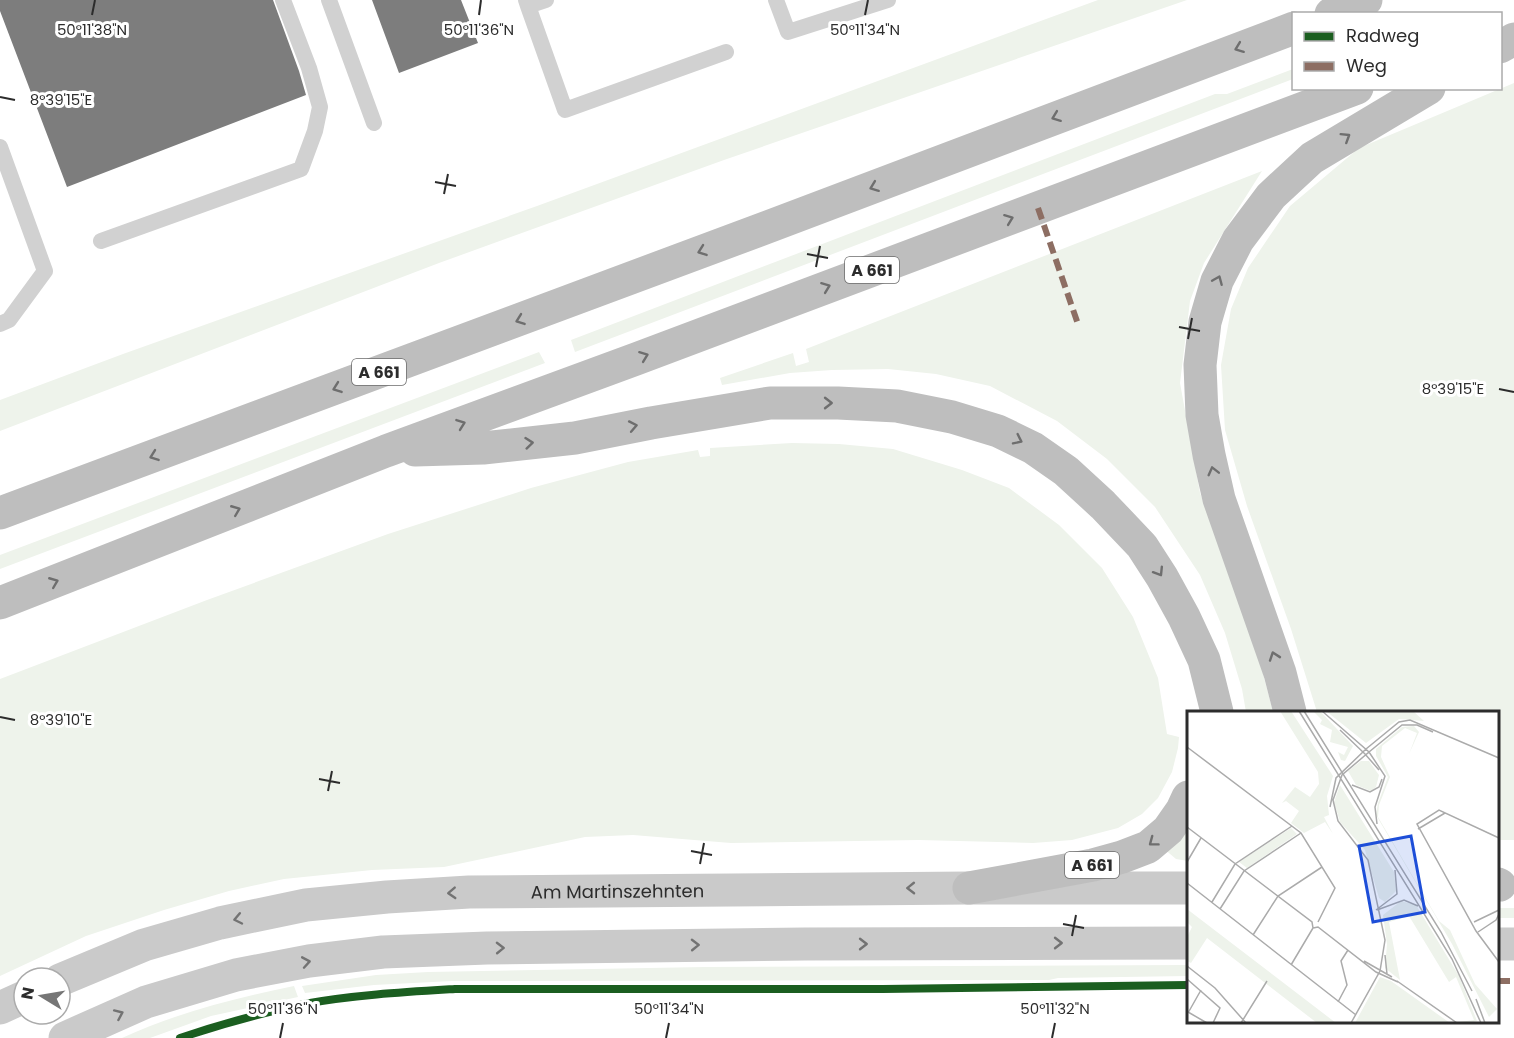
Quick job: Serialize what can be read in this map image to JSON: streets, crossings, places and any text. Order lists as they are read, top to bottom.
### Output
{
  "streets": {
    "highway": ["A 661"],
    "main road": ["Am Martinszehnten"]
  },
  "crossings": [
    ["A 661", "Am Martinszehnten"]
  ],
  "legend": ["Radweg", "Weg"],
  "north": "left",
  "coordinates": [
    "50°11'38\"N",
    "50°11'36\"N",
    "50°11'34\"N",
    "8°39'15\"E",
    "8°39'10\"E",
    "50°11'32\"N"
  ]
}
